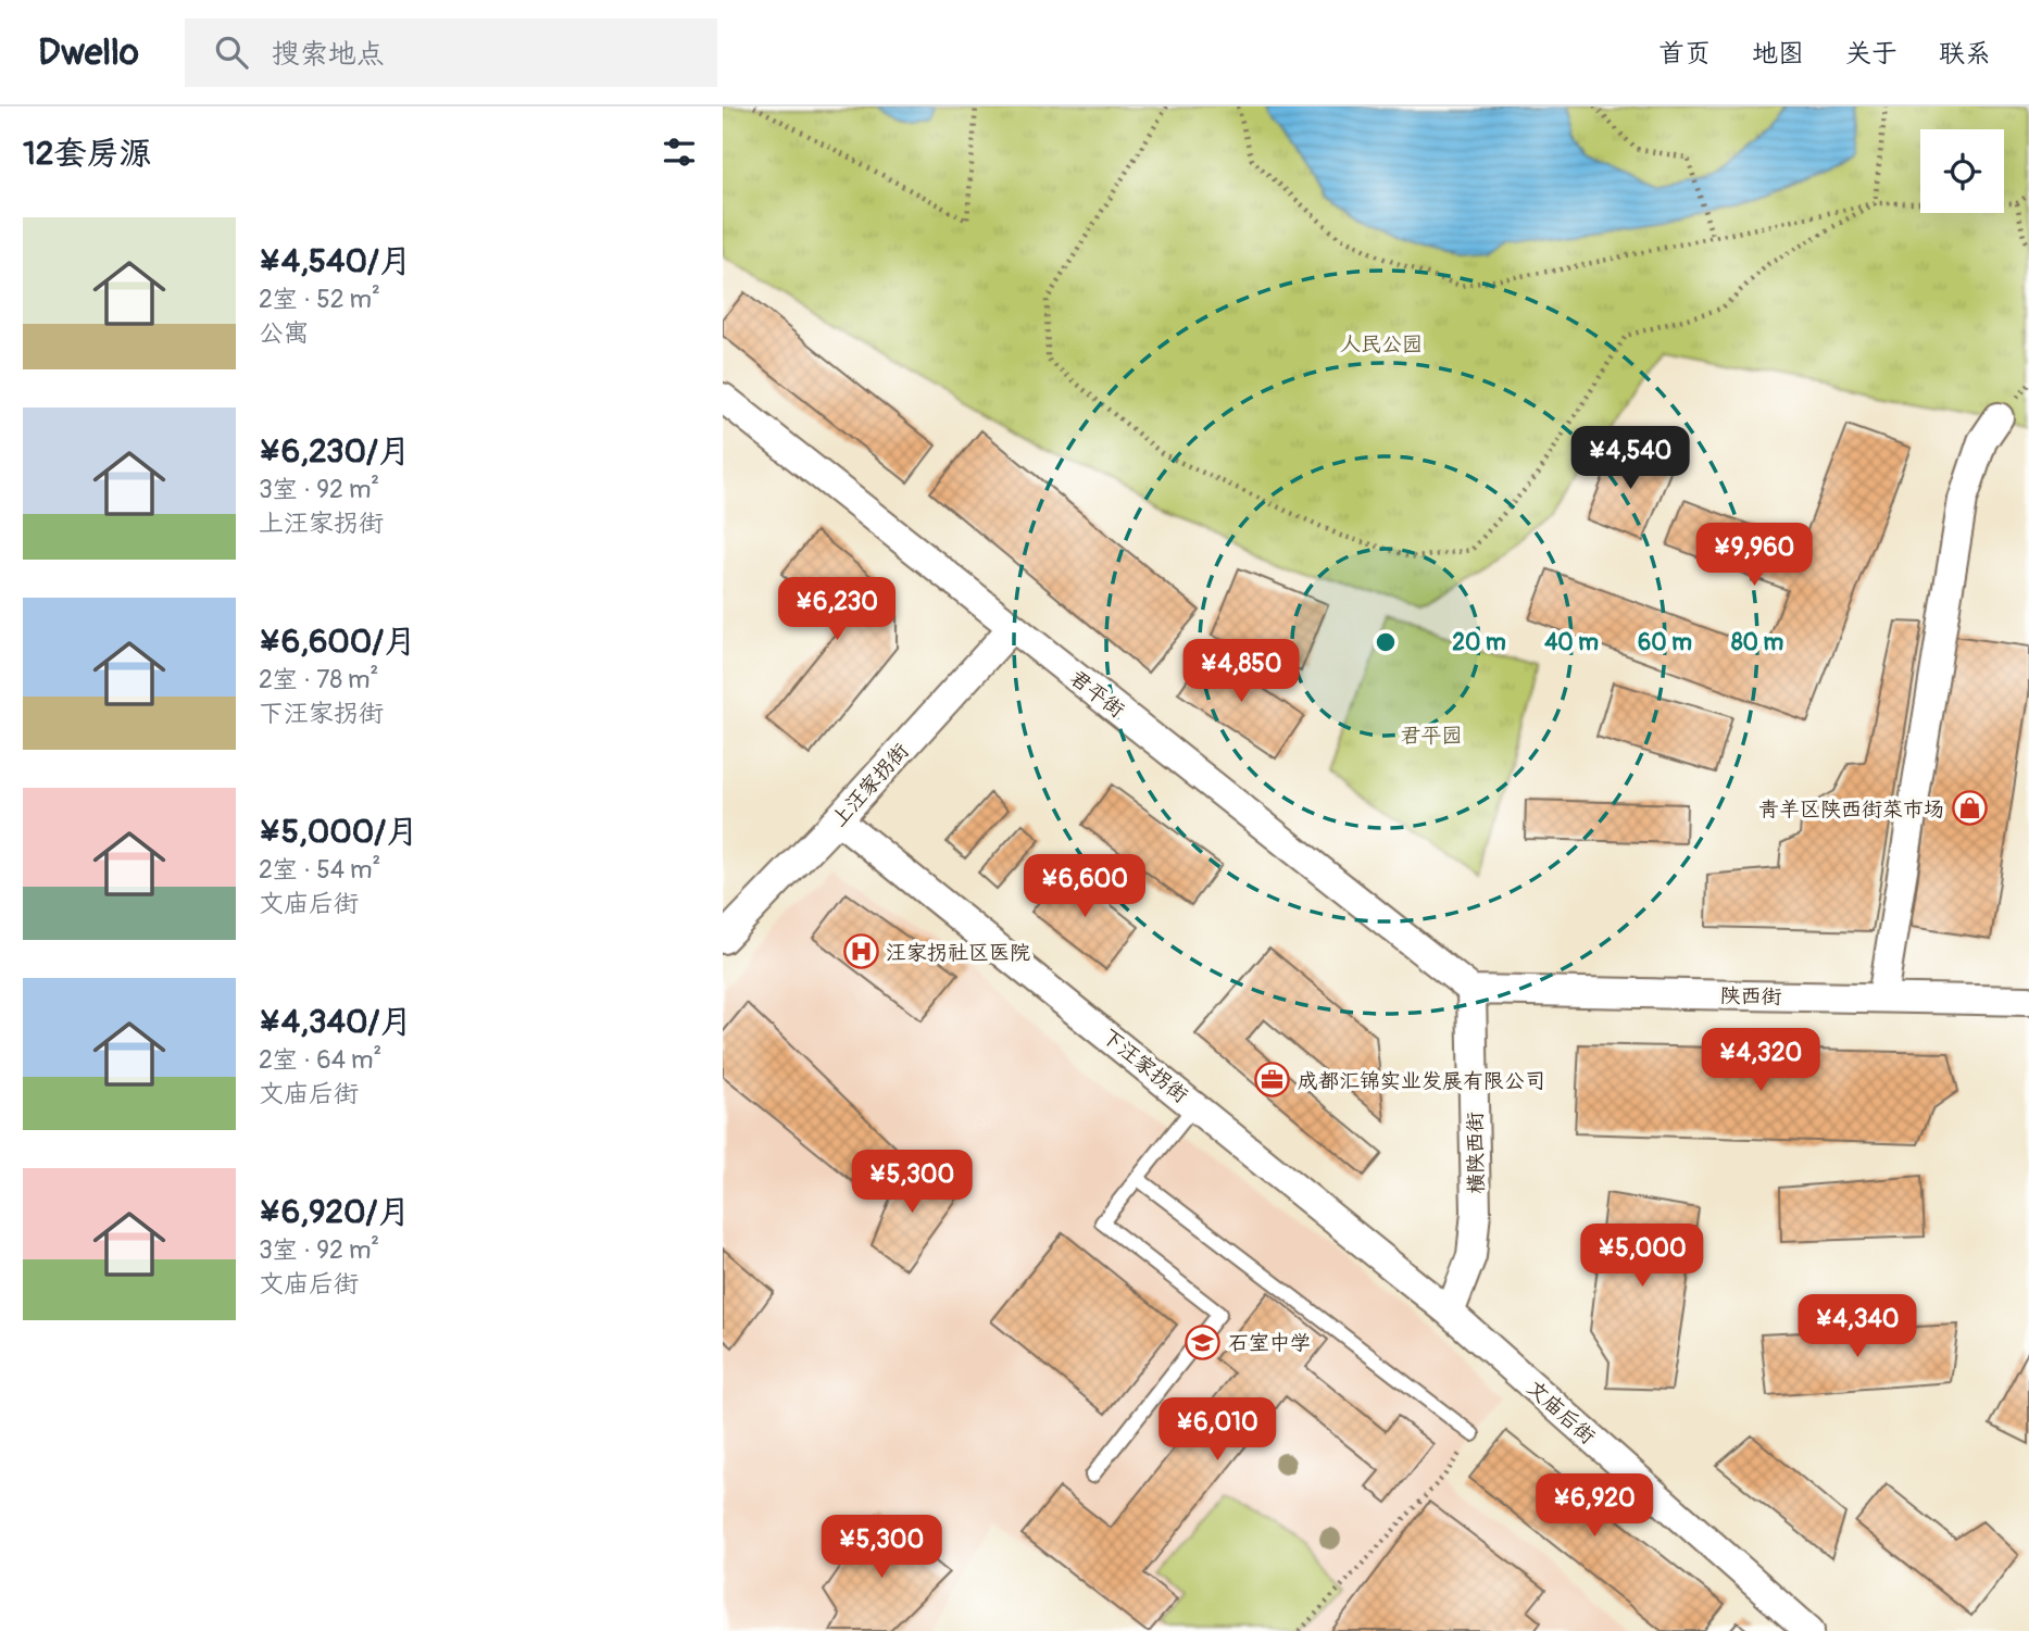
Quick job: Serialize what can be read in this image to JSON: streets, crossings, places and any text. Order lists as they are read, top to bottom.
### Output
{
  "streets": {
    "street": [
      "君平街",
      "上汪家拐街",
      "陕西街",
      "下汪家拐街",
      "横陕西街",
      "文庙后街"
    ]
  },
  "crossings": [
    ["君平街", "上汪家拐街"],
    ["君平街", "陕西街"],
    ["君平街", "横陕西街"],
    ["上汪家拐街", "下汪家拐街"],
    ["陕西街", "横陕西街"],
    ["下汪家拐街", "横陕西街"],
    ["下汪家拐街", "文庙后街"],
    ["横陕西街", "文庙后街"]
  ],
  "parks": ["人民公园", "君平园"],
  "places": {
    "shop": ["青羊区陕西街菜市场"],
    "hospital": ["汪家拐社区医院"],
    "office": ["成都汇锦实业发展有限公司"],
    "school or university": ["石室中学"]
  },
  "page": {
    "header": "Dwello",
    "search": "搜索地点",
    "nav": [
      "首页",
      "地图",
      "关于",
      "联系"
    ],
    "heading": "12套房源",
    "list": [
      {
        "name": "¥4,540/月",
        "note": "2室 · 52 m² · 公寓"
      },
      {
        "name": "¥6,230/月",
        "note": "3室 · 92 m² · 上汪家拐街"
      },
      {
        "name": "¥6,600/月",
        "note": "2室 · 78 m² · 下汪家拐街"
      },
      {
        "name": "¥5,000/月",
        "note": "2室 · 54 m² · 文庙后街"
      },
      {
        "name": "¥4,340/月",
        "note": "2室 · 64 m² · 文庙后街"
      },
      {
        "name": "¥6,920/月",
        "note": "3室 · 92 m² · 文庙后街"
      }
    ],
    "price": [
      "¥4,540",
      "¥9,960",
      "¥6,230",
      "¥4,850",
      "¥6,600",
      "¥4,320",
      "¥5,300",
      "¥5,000",
      "¥4,340",
      "¥6,010",
      "¥6,920",
      "¥5,300"
    ]
  },
  "rings": [
    "20 m",
    "40 m",
    "60 m",
    "80 m"
  ]
}
